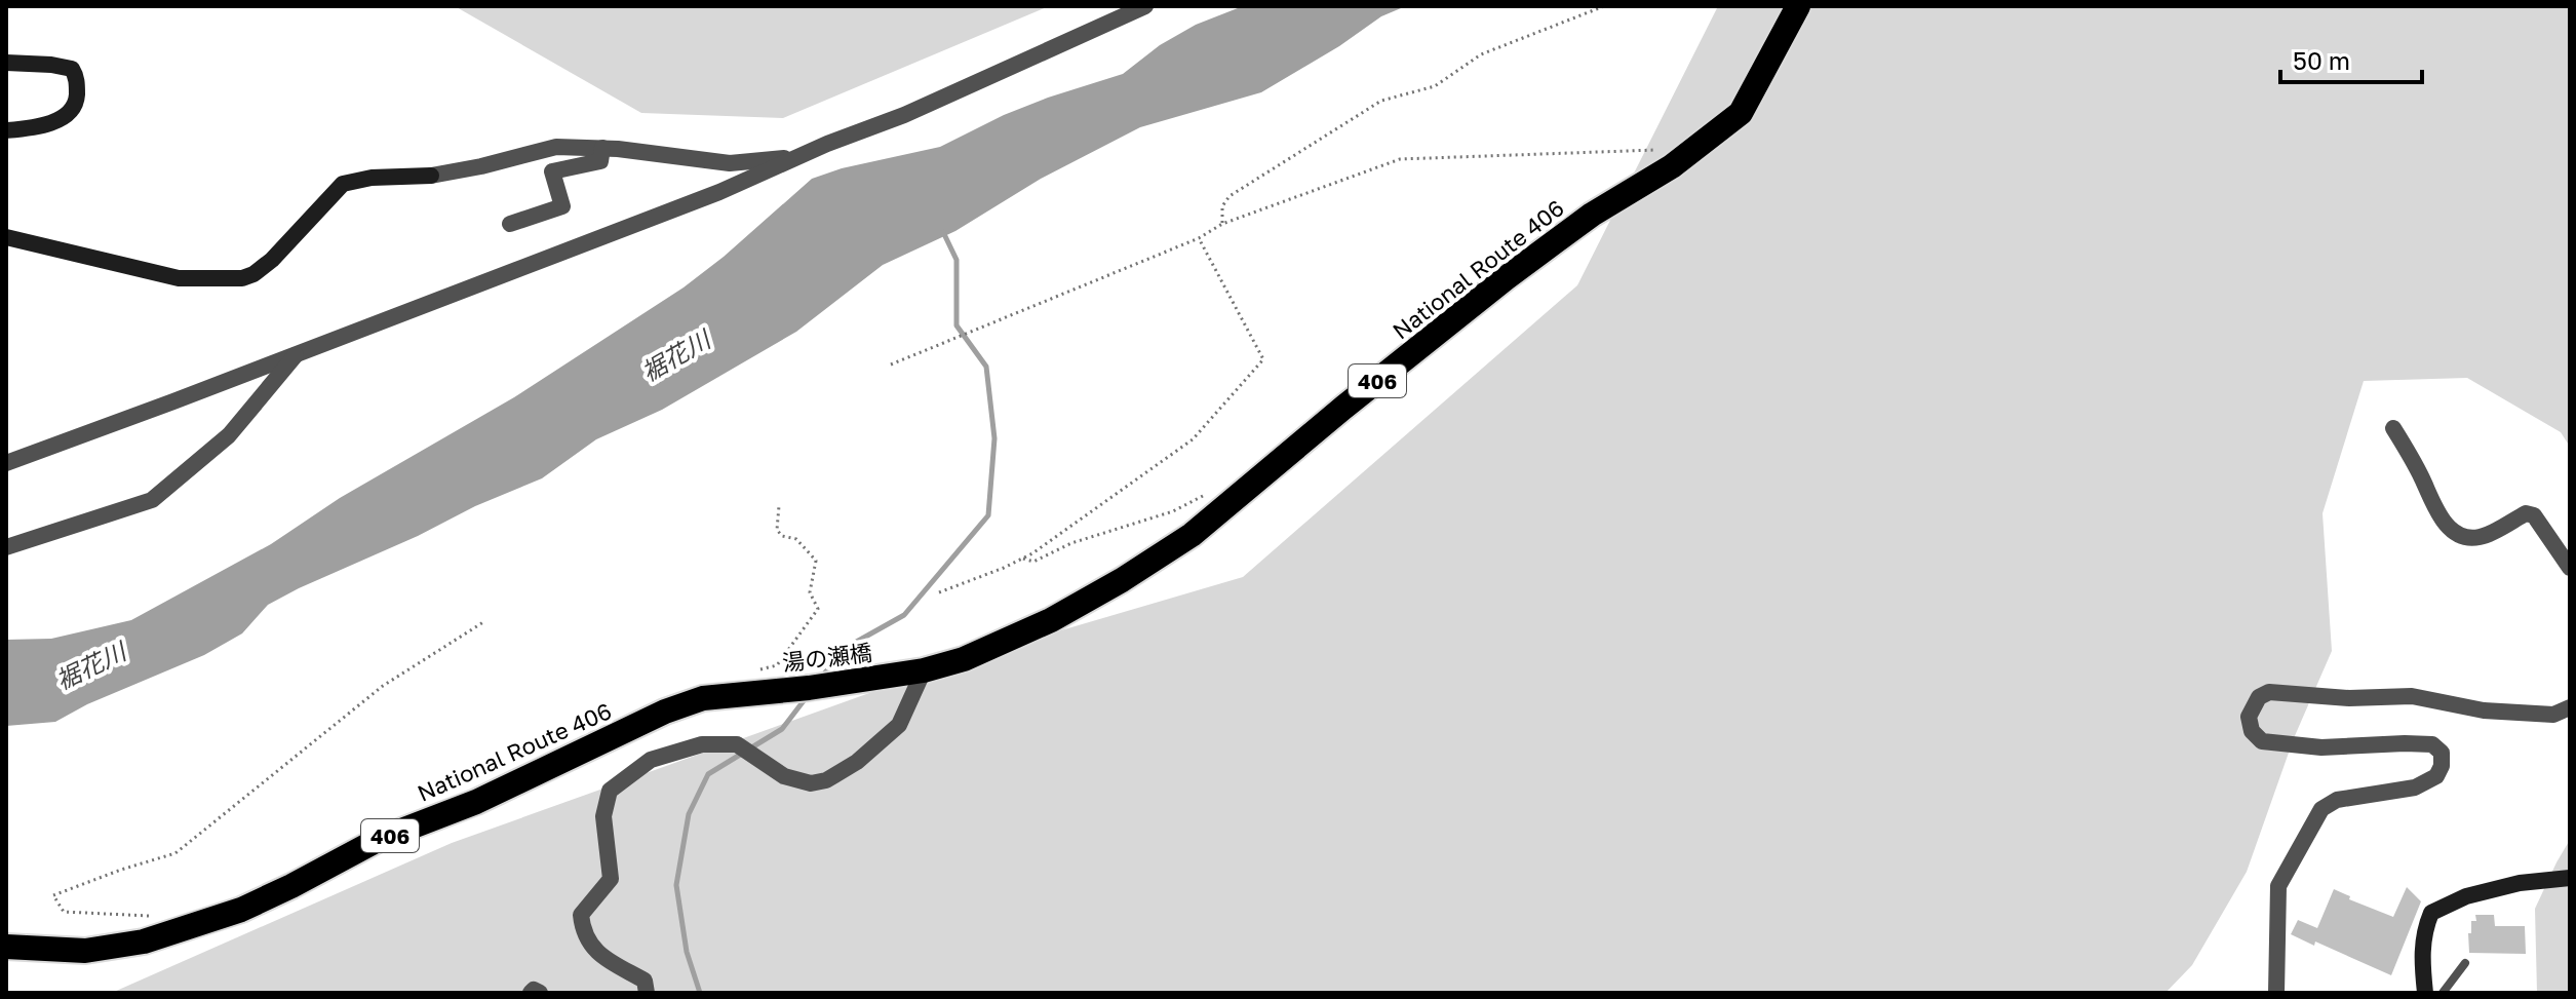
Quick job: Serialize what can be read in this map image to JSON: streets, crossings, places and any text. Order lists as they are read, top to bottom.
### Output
{
  "streets": {
    "highway": ["National Route 406", "406", "湯の瀬橋"]
  },
  "crossings": [
    ["National Route 406", "湯の瀬橋"]
  ],
  "water": ["裾花川"],
  "scale_bar": "50 m"
}
